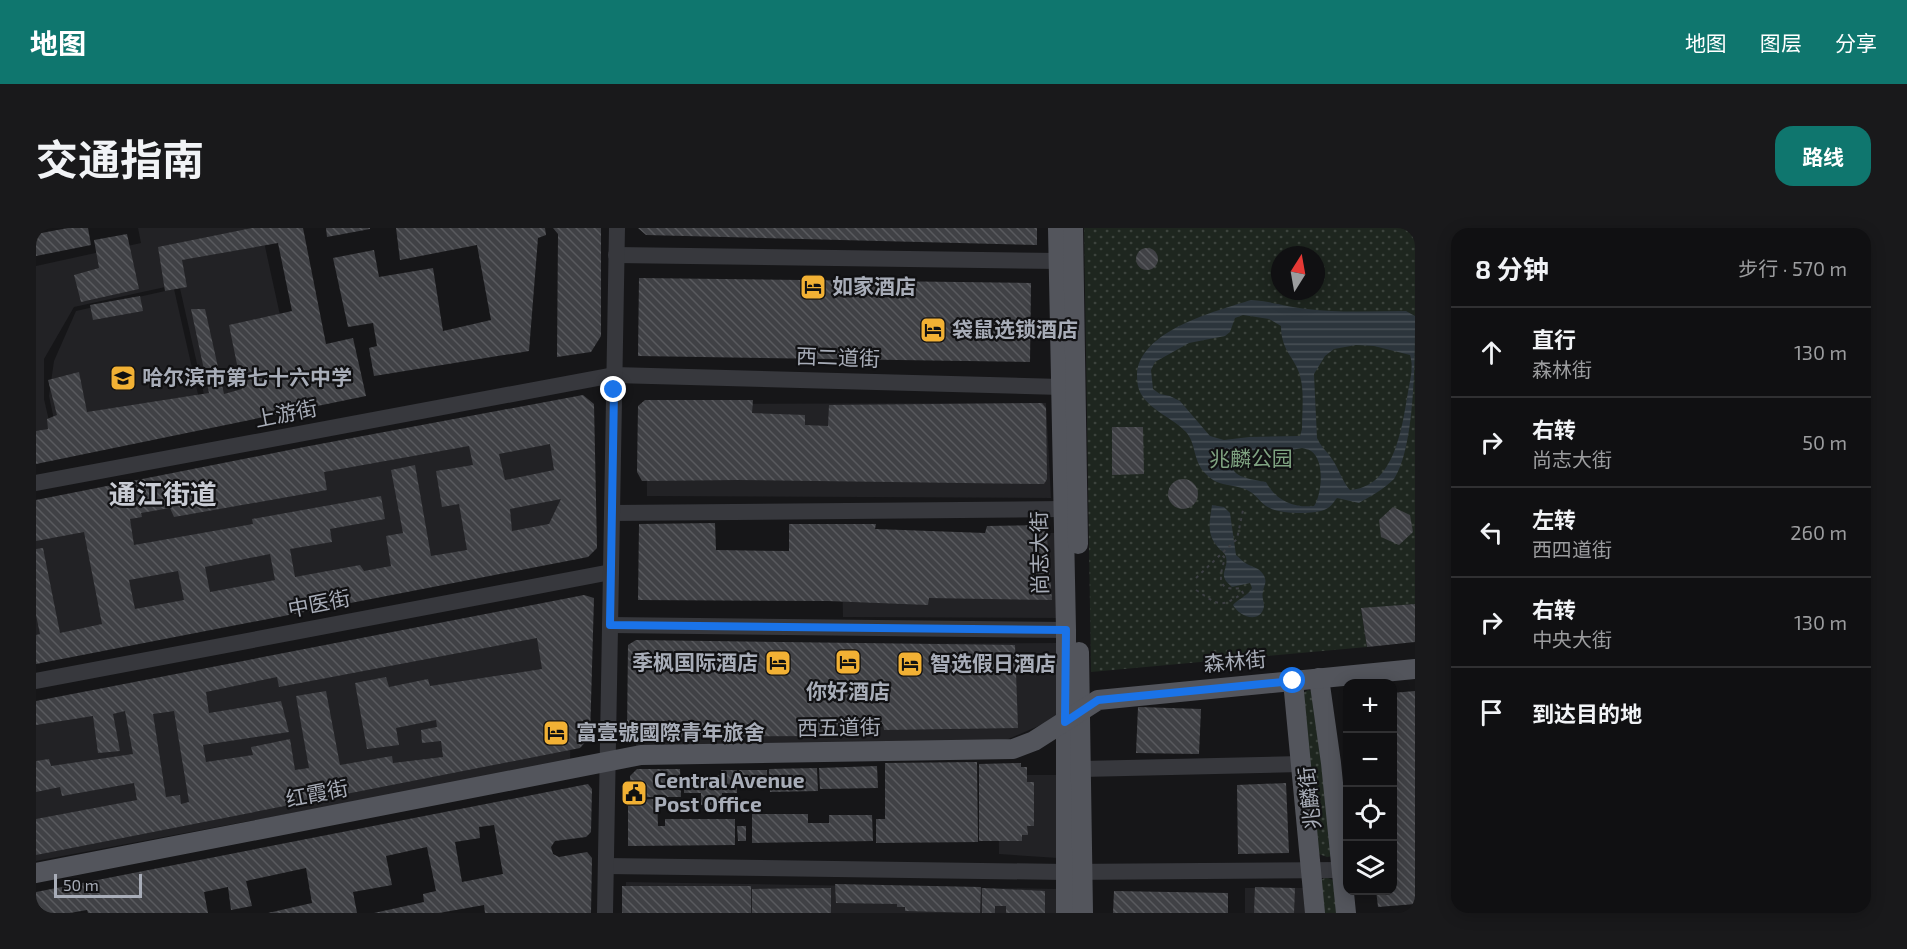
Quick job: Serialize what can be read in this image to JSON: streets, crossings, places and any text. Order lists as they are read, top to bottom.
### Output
{
  "streets": {
    "main road": [
      "尚志大街",
      "森林街",
      "西五道街",
      "红霞街",
      "兆麟街"
    ],
    "street": ["西二道街", "上游街", "中医街"]
  },
  "crossings": [
    ["西二道街", "上游街"],
    ["西二道街", "尚志大街"],
    ["尚志大街", "森林街"],
    ["尚志大街", "西五道街"],
    ["森林街", "西五道街"],
    ["森林街", "兆麟街"],
    ["西五道街", "红霞街"]
  ],
  "districts": ["通江街道"],
  "parks": ["兆麟公园"],
  "places": {
    "hotel": [
      "如家酒店",
      "袋鼠选锁酒店",
      "你好酒店",
      "季枫国际酒店",
      "智选假日酒店",
      "富壹號國際青年旅舍"
    ],
    "school or university": ["哈尔滨市第七十六中学"],
    "public building": ["Central Avenue Post Office"]
  },
  "scale_bar": "50 m",
  "north": "top",
  "page": {
    "header": "地图",
    "nav": ["地图", "图层", "分享"],
    "title": "交通指南",
    "buttons": "路线",
    "heading": ["8 分钟", "步行 · 570 m"],
    "list": [
      ["直行", "森林街", "130 m"],
      ["右转", "尚志大街", "50 m"],
      ["左转", "西四道街", "260 m"],
      ["右转", "中央大街", "130 m"],
      "到达目的地"
    ],
    "map_buttons": ["+", "−"],
    "scale": "50 m"
  }
}
